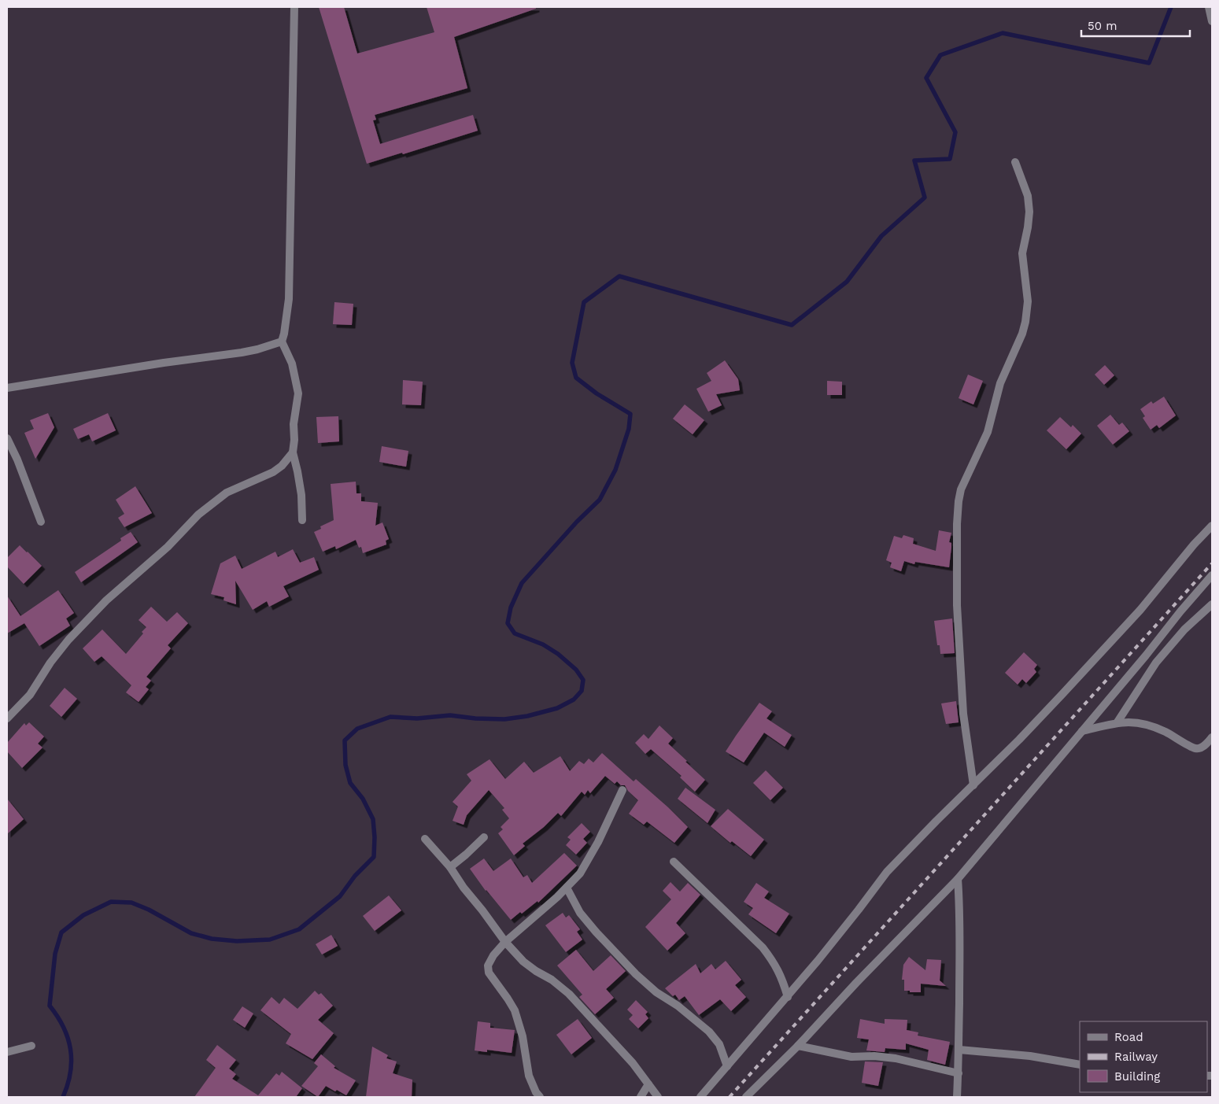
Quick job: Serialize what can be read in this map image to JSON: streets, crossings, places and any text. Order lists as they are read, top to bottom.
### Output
{
  "legend": ["Road", "Railway", "Building"],
  "scale_bar": "50 m"
}
